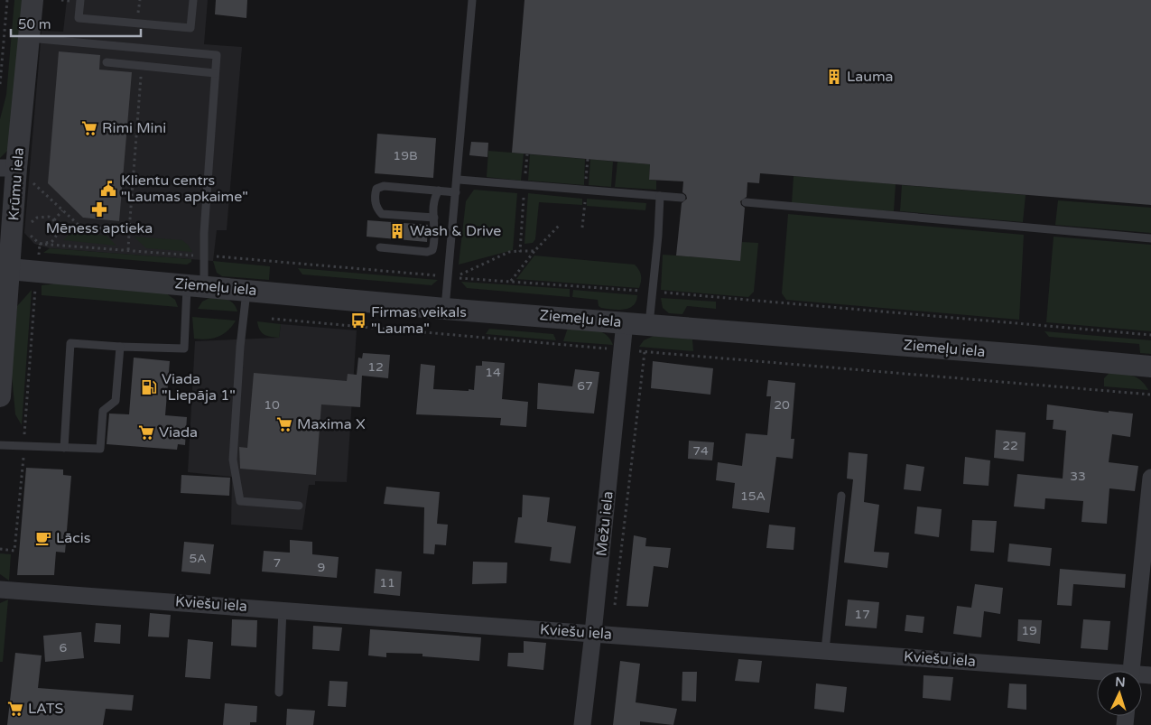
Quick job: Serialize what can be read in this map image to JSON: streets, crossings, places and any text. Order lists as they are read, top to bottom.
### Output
{
  "streets": {
    "street": [
      "Krūmu iela",
      "Ziemeļu iela",
      "Mežu iela",
      "Kviešu iela"
    ]
  },
  "crossings": [
    ["Krūmu iela", "Ziemeļu iela"],
    ["Ziemeļu iela", "Mežu iela"],
    ["Mežu iela", "Kviešu iela"]
  ],
  "places": {
    "building": ["Lauma", "Wash & Drive"],
    "supermarket": [
      "Rimi Mini",
      "Maxima X",
      "Viada",
      "LATS"
    ],
    "public building": ["Klientu centrs \"Laumas apkaime\""],
    "pharmacy": ["Mēness aptieka"],
    "bus stop": ["Firmas veikals \"Lauma\""],
    "fuel station": ["Viada \"Liepāja 1\""],
    "cafe": ["Lācis"]
  },
  "house_numbers": [
    "19B",
    "12",
    "14",
    "67",
    "10",
    "20",
    "22",
    "74",
    "33",
    "15A",
    "5A",
    "7",
    "9",
    "11",
    "17",
    "19",
    "6"
  ],
  "scale_bar": "50 m",
  "north": "top"
}
